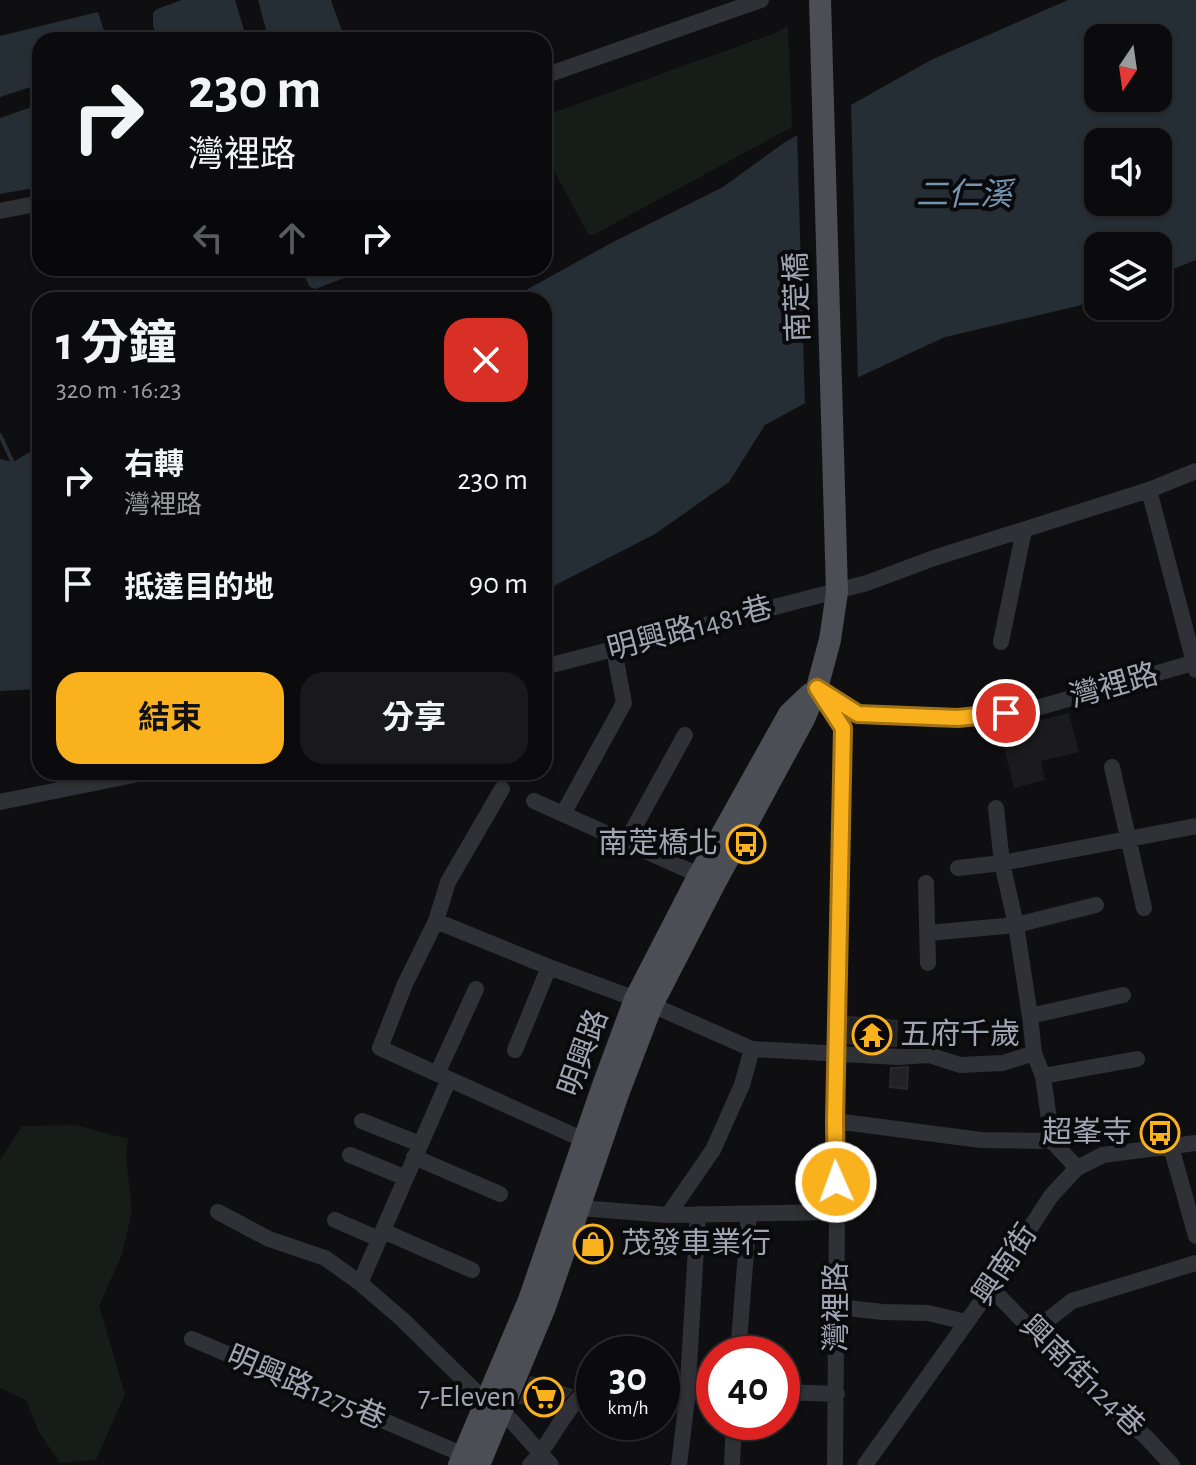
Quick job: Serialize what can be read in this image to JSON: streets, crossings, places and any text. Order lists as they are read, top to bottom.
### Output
{
  "streets": {
    "main road": ["南萣橋", "明興路"],
    "street": [
      "明興路1481巷",
      "灣裡路",
      "興南街",
      "興南街124巷",
      "明興路1275巷"
    ]
  },
  "crossings": [
    ["南萣橋", "明興路1481巷"],
    ["南萣橋", "明興路"],
    ["明興路1481巷", "明興路"],
    ["灣裡路", "明興路"],
    ["明興路", "明興路1275巷"],
    ["興南街", "興南街124巷"]
  ],
  "water": ["二仁溪"],
  "places": {
    "bus stop": ["南萣橋北", "超峯寺"],
    "temple": ["五府千歲"],
    "shop": ["茂發車業行"],
    "supermarket": ["7-Eleven"]
  },
  "north": "bottom",
  "page": {
    "turn": ["230 m", "灣裡路"],
    "heading": ["1 分鐘", "320 m · 16:23"],
    "list": [
      {
        "name": "右轉",
        "note": "灣裡路",
        "value": "230 m"
      },
      {
        "name": "抵達目的地",
        "value": "90 m"
      }
    ],
    "buttons": ["結束", "分享"],
    "speed": "30 km/h",
    "limit": "40"
  }
}
